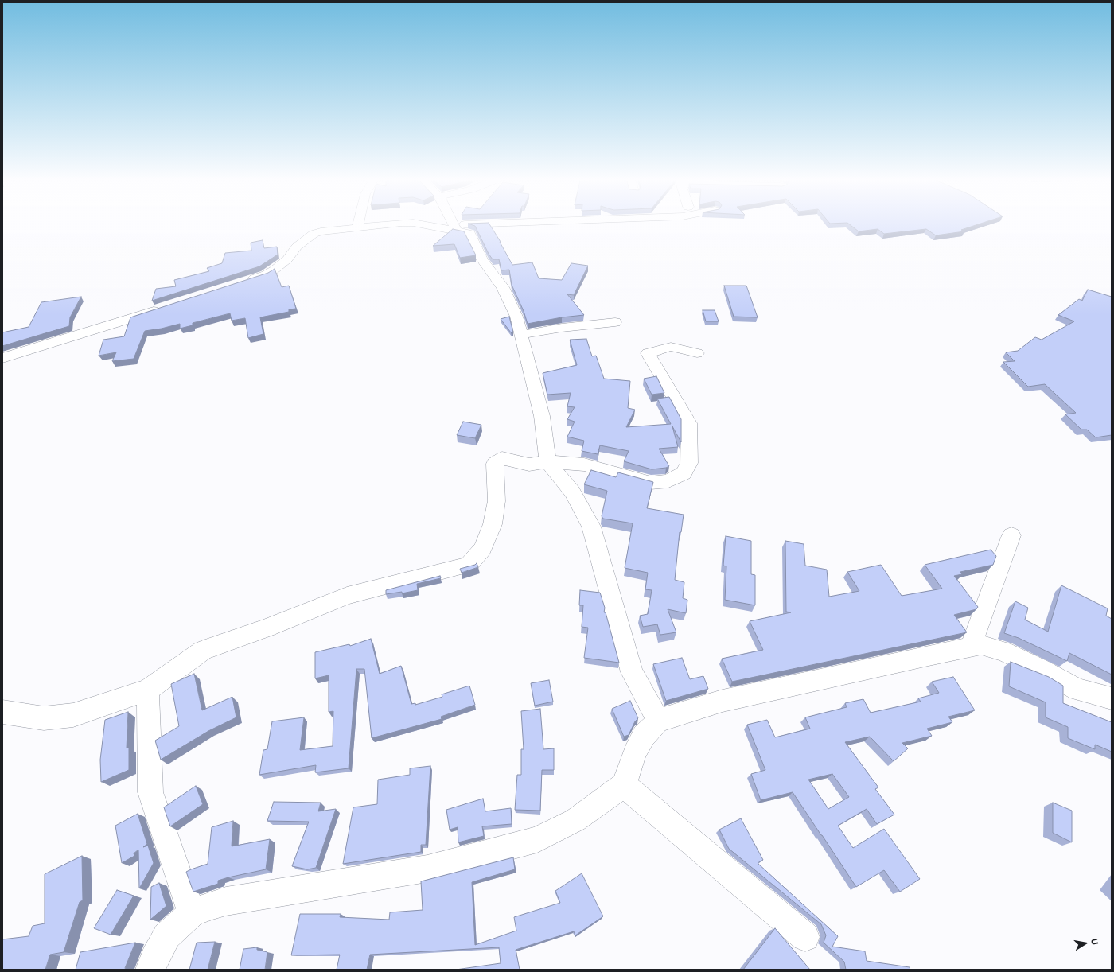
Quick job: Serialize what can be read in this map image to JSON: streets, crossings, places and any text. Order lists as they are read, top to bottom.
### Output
{
  "north": "right"
}
